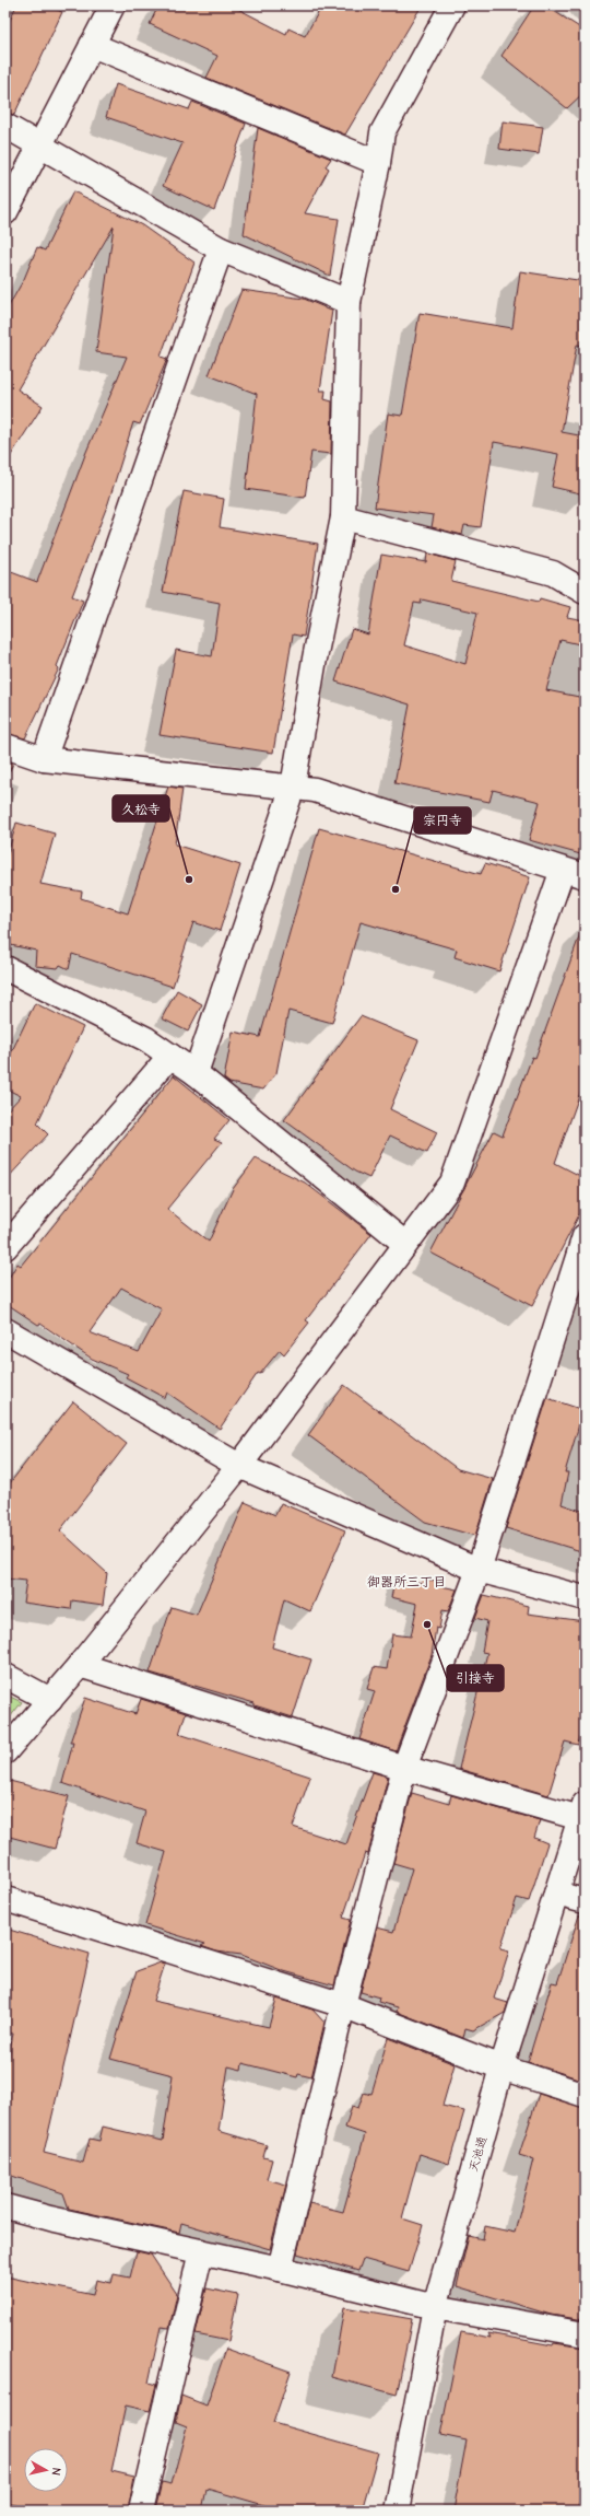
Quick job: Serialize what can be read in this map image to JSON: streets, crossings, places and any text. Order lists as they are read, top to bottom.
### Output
{
  "streets": {
    "street": ["天池通"]
  },
  "districts": ["御器所三丁目"],
  "places": ["久松寺", "宗円寺", "引接寺"],
  "north": "right"
}
